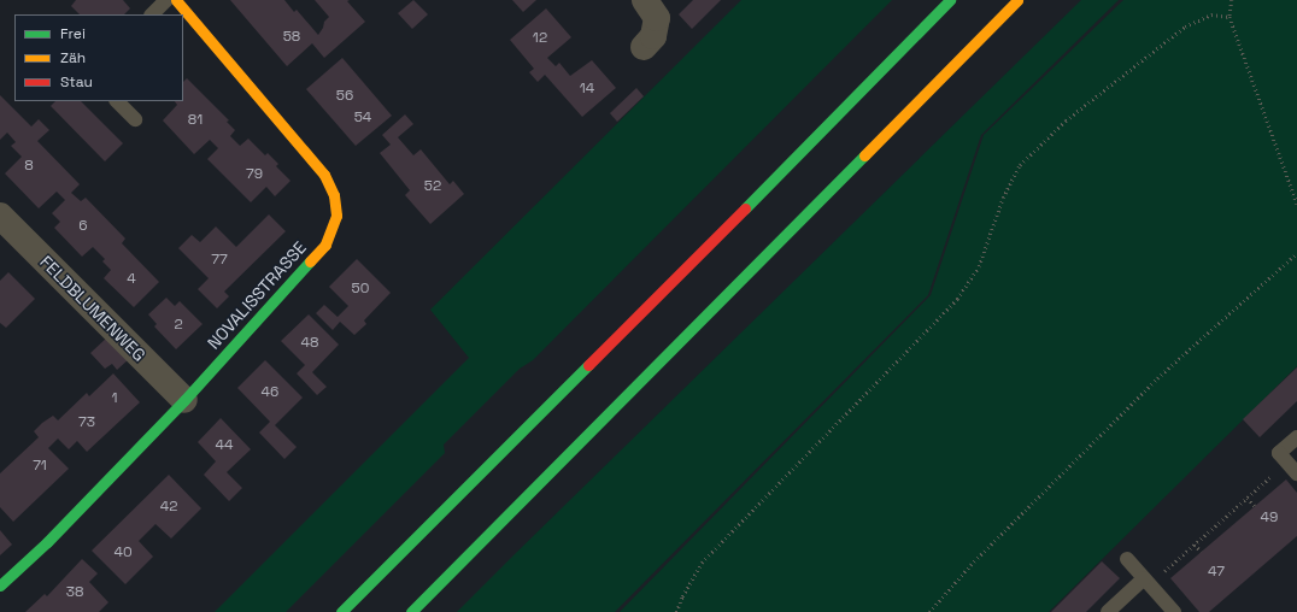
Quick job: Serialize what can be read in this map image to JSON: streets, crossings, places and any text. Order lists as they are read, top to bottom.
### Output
{
  "streets": {
    "main road": ["NOVALISSTRASSE"],
    "street": ["FELDBLUMENWEG"]
  },
  "crossings": [
    ["NOVALISSTRASSE", "FELDBLUMENWEG"]
  ],
  "house_numbers": [
    "58",
    "12",
    "14",
    "56",
    "54",
    "81",
    "8",
    "79",
    "52",
    "6",
    "77",
    "4",
    "50",
    "2",
    "48",
    "46",
    "1",
    "73",
    "44",
    "71",
    "42",
    "49",
    "40",
    "47",
    "38"
  ],
  "legend": ["Frei", "Zäh", "Stau"]
}
